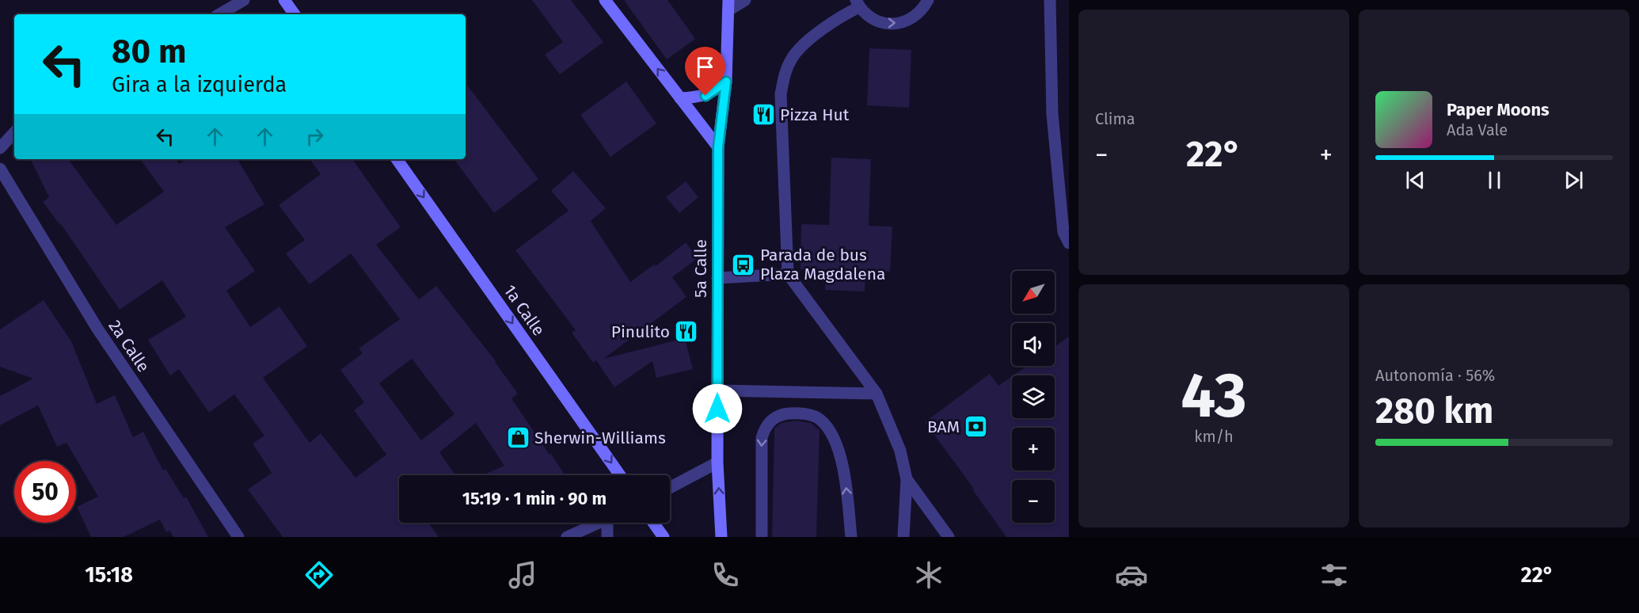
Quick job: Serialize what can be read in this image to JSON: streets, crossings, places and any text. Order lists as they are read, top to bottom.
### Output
{
  "streets": {
    "main road": ["5a Calle", "1a Calle"],
    "street": ["2a Calle"]
  },
  "one_way": ["1a Calle"],
  "places": {
    "restaurant": ["Pizza Hut", "Pinulito"],
    "bus stop": ["Parada de bus Plaza Magdalena"],
    "bank": ["BAM"],
    "shop": ["Sherwin-Williams"]
  },
  "north": "bottom left",
  "page": {
    "tile": [
      "Clima",
      ["43", "km/h"],
      ["Autonomía · 56%", "280 km"]
    ],
    "turn": ["80 m", "Gira a la izquierda"],
    "song": ["Paper Moons", "Ada Vale"],
    "heat": ["−", "22°", "+"],
    "map_buttons": ["+", "−"],
    "limit": "50",
    "trip": "15:19 · 1 min · 90 m",
    "tabs": ["15:18", "22°"]
  }
}
